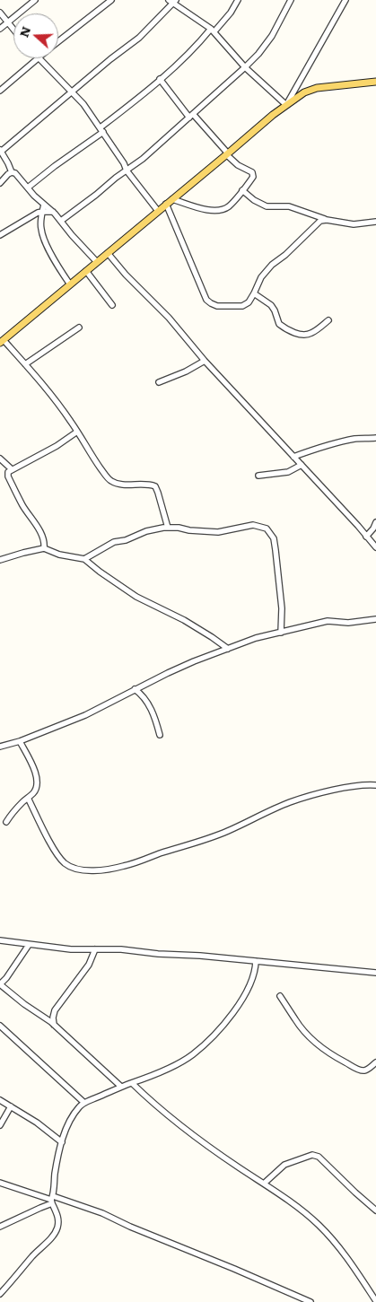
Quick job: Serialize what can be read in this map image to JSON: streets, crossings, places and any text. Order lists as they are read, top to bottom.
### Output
{
  "north": "left"
}
